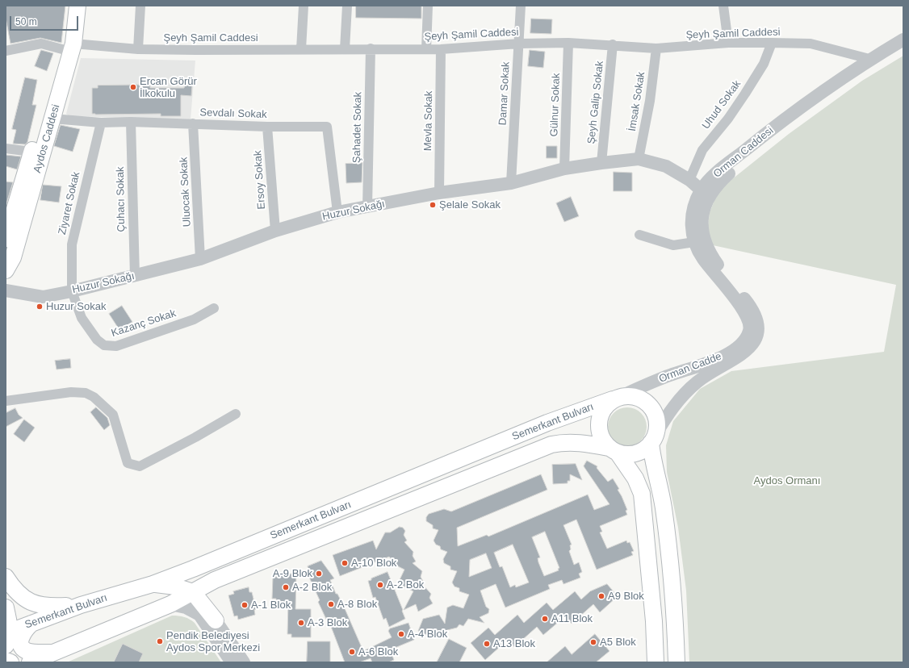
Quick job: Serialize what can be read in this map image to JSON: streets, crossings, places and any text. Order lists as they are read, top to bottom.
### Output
{
  "streets": {
    "main road": ["Aydos Caddesi", "Semerkant Bulvarı"],
    "street": [
      "Şeyh Şamil Caddesi",
      "Damar Sokak",
      "İmsak Sokak",
      "Şeyh Galip Sokak",
      "Gülnur Sokak",
      "Uhud Sokak",
      "Sevdalı Sokak",
      "Mevla Sokak",
      "Şahadet Sokak",
      "Orman Caddesi",
      "Ersoy Sokak",
      "Uluocak Sokak",
      "Çuhacı Sokak",
      "Ziyaret Sokak",
      "Huzur Sokağı",
      "Kazanç Sokak",
      "Orman Cadde"
    ]
  },
  "crossings": [
    ["Şeyh Şamil Caddesi", "Damar Sokak"],
    ["Şeyh Şamil Caddesi", "İmsak Sokak"],
    ["Şeyh Şamil Caddesi", "Şeyh Galip Sokak"],
    ["Şeyh Şamil Caddesi", "Gülnur Sokak"],
    ["Şeyh Şamil Caddesi", "Uhud Sokak"],
    ["Şeyh Şamil Caddesi", "Mevla Sokak"],
    ["Şeyh Şamil Caddesi", "Şahadet Sokak"],
    ["Şeyh Şamil Caddesi", "Aydos Caddesi"],
    ["Şeyh Şamil Caddesi", "Orman Caddesi"],
    ["Damar Sokak", "Huzur Sokağı"],
    ["İmsak Sokak", "Huzur Sokağı"],
    ["Şeyh Galip Sokak", "Huzur Sokağı"],
    ["Gülnur Sokak", "Huzur Sokağı"],
    ["Uhud Sokak", "Huzur Sokağı"],
    ["Sevdalı Sokak", "Aydos Caddesi"],
    ["Sevdalı Sokak", "Ersoy Sokak"],
    ["Sevdalı Sokak", "Uluocak Sokak"],
    ["Sevdalı Sokak", "Çuhacı Sokak"],
    ["Sevdalı Sokak", "Ziyaret Sokak"],
    ["Sevdalı Sokak", "Huzur Sokağı"],
    ["Mevla Sokak", "Huzur Sokağı"],
    ["Şahadet Sokak", "Huzur Sokağı"],
    ["Orman Caddesi", "Huzur Sokağı"],
    ["Orman Caddesi", "Orman Cadde"],
    ["Ersoy Sokak", "Huzur Sokağı"],
    ["Uluocak Sokak", "Huzur Sokağı"],
    ["Çuhacı Sokak", "Huzur Sokağı"],
    ["Ziyaret Sokak", "Huzur Sokağı"],
    ["Ziyaret Sokak", "Kazanç Sokak"],
    ["Huzur Sokağı", "Kazanç Sokak"],
    ["Orman Cadde", "Semerkant Bulvarı"]
  ],
  "parks": ["Aydos Ormanı"],
  "places": [
    "Ercan Görür İlkokulu",
    "Şelale Sokak",
    "Huzur Sokak",
    "A-10 Blok",
    "A-9 Blok",
    "A-2 Bok",
    "A-2 Blok",
    "A9 Blok",
    "A-8 Blok",
    "A-1 Blok",
    "A11 Blok",
    "A-3 Blok",
    "A-4 Blok",
    "Pendik Belediyesi Aydos Spor Merkezi",
    "A5 Blok",
    "A13 Blok",
    "A-6 Blok"
  ],
  "scale_bar": "50 m"
}
